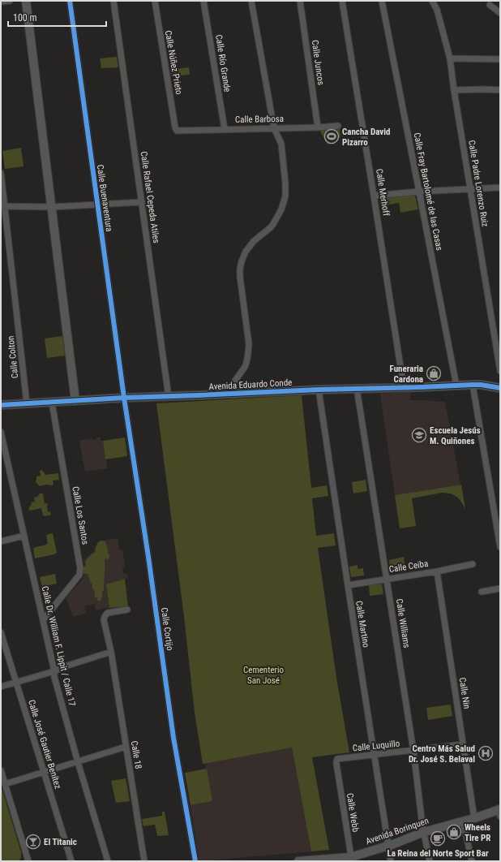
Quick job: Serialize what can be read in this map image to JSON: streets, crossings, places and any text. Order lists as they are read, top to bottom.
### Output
{
  "streets": {
    "street": [
      "Calle Núñez Prieto",
      "Calle Juncos",
      "Calle Río Grande",
      "Calle Barbosa",
      "Calle Padre Lorenzo Ruiz",
      "Calle Fray Bartolomé de las Casas",
      "Calle Merhoff",
      "Calle Rafael Cepeda Atiles",
      "Calle Buenaventura",
      "Calle Colton",
      "Avenida Eduardo Conde",
      "Calle Los Santos",
      "Calle Ceiba",
      "Calle Williams",
      "Calle Martino",
      "Calle Cortijo",
      "Calle Dr. William F. Lippit / Calle 17",
      "Calle Nin",
      "Calle José Gautier Benítez",
      "Calle Luquillo",
      "Calle 18",
      "Calle Webb",
      "Avenida Borinquen"
    ]
  },
  "crossings": [
    ["Calle Núñez Prieto", "Calle Barbosa"],
    ["Calle Juncos", "Calle Barbosa"],
    ["Calle Río Grande", "Calle Barbosa"],
    ["Calle Fray Bartolomé de las Casas", "Avenida Eduardo Conde"],
    ["Calle Merhoff", "Avenida Eduardo Conde"],
    ["Calle Rafael Cepeda Atiles", "Avenida Eduardo Conde"],
    ["Calle Buenaventura", "Avenida Eduardo Conde"],
    ["Calle Buenaventura", "Calle Cortijo"],
    ["Calle Colton", "Avenida Eduardo Conde"],
    ["Avenida Eduardo Conde", "Calle Los Santos"],
    ["Avenida Eduardo Conde", "Calle Williams"],
    ["Avenida Eduardo Conde", "Calle Martino"],
    ["Avenida Eduardo Conde", "Calle Cortijo"],
    ["Calle Los Santos", "Calle Dr. William F. Lippit / Calle 17"],
    ["Calle Ceiba", "Calle Williams"],
    ["Calle Ceiba", "Calle Martino"],
    ["Calle Ceiba", "Calle Nin"],
    ["Calle Williams", "Calle Luquillo"],
    ["Calle Williams", "Avenida Borinquen"],
    ["Calle Martino", "Calle Luquillo"],
    ["Calle Martino", "Avenida Borinquen"],
    ["Calle Nin", "Calle Luquillo"],
    ["Calle Nin", "Avenida Borinquen"],
    ["Calle Luquillo", "Calle Webb"],
    ["Calle Webb", "Avenida Borinquen"]
  ],
  "parks": ["Cementerio San José"],
  "places": {
    "sports": ["Cancha David Pizarro"],
    "shop": ["Funeraria Cardona", "Wheels Tire PR"],
    "school or university": ["Escuela Jesús M. Quiñones"],
    "hospital": ["Centro Más Salud Dr. José S. Belaval"],
    "cafe": ["La Reina del Norte Sport Bar"],
    "bar": ["El Titanic"]
  },
  "scale_bar": "100 m"
}
